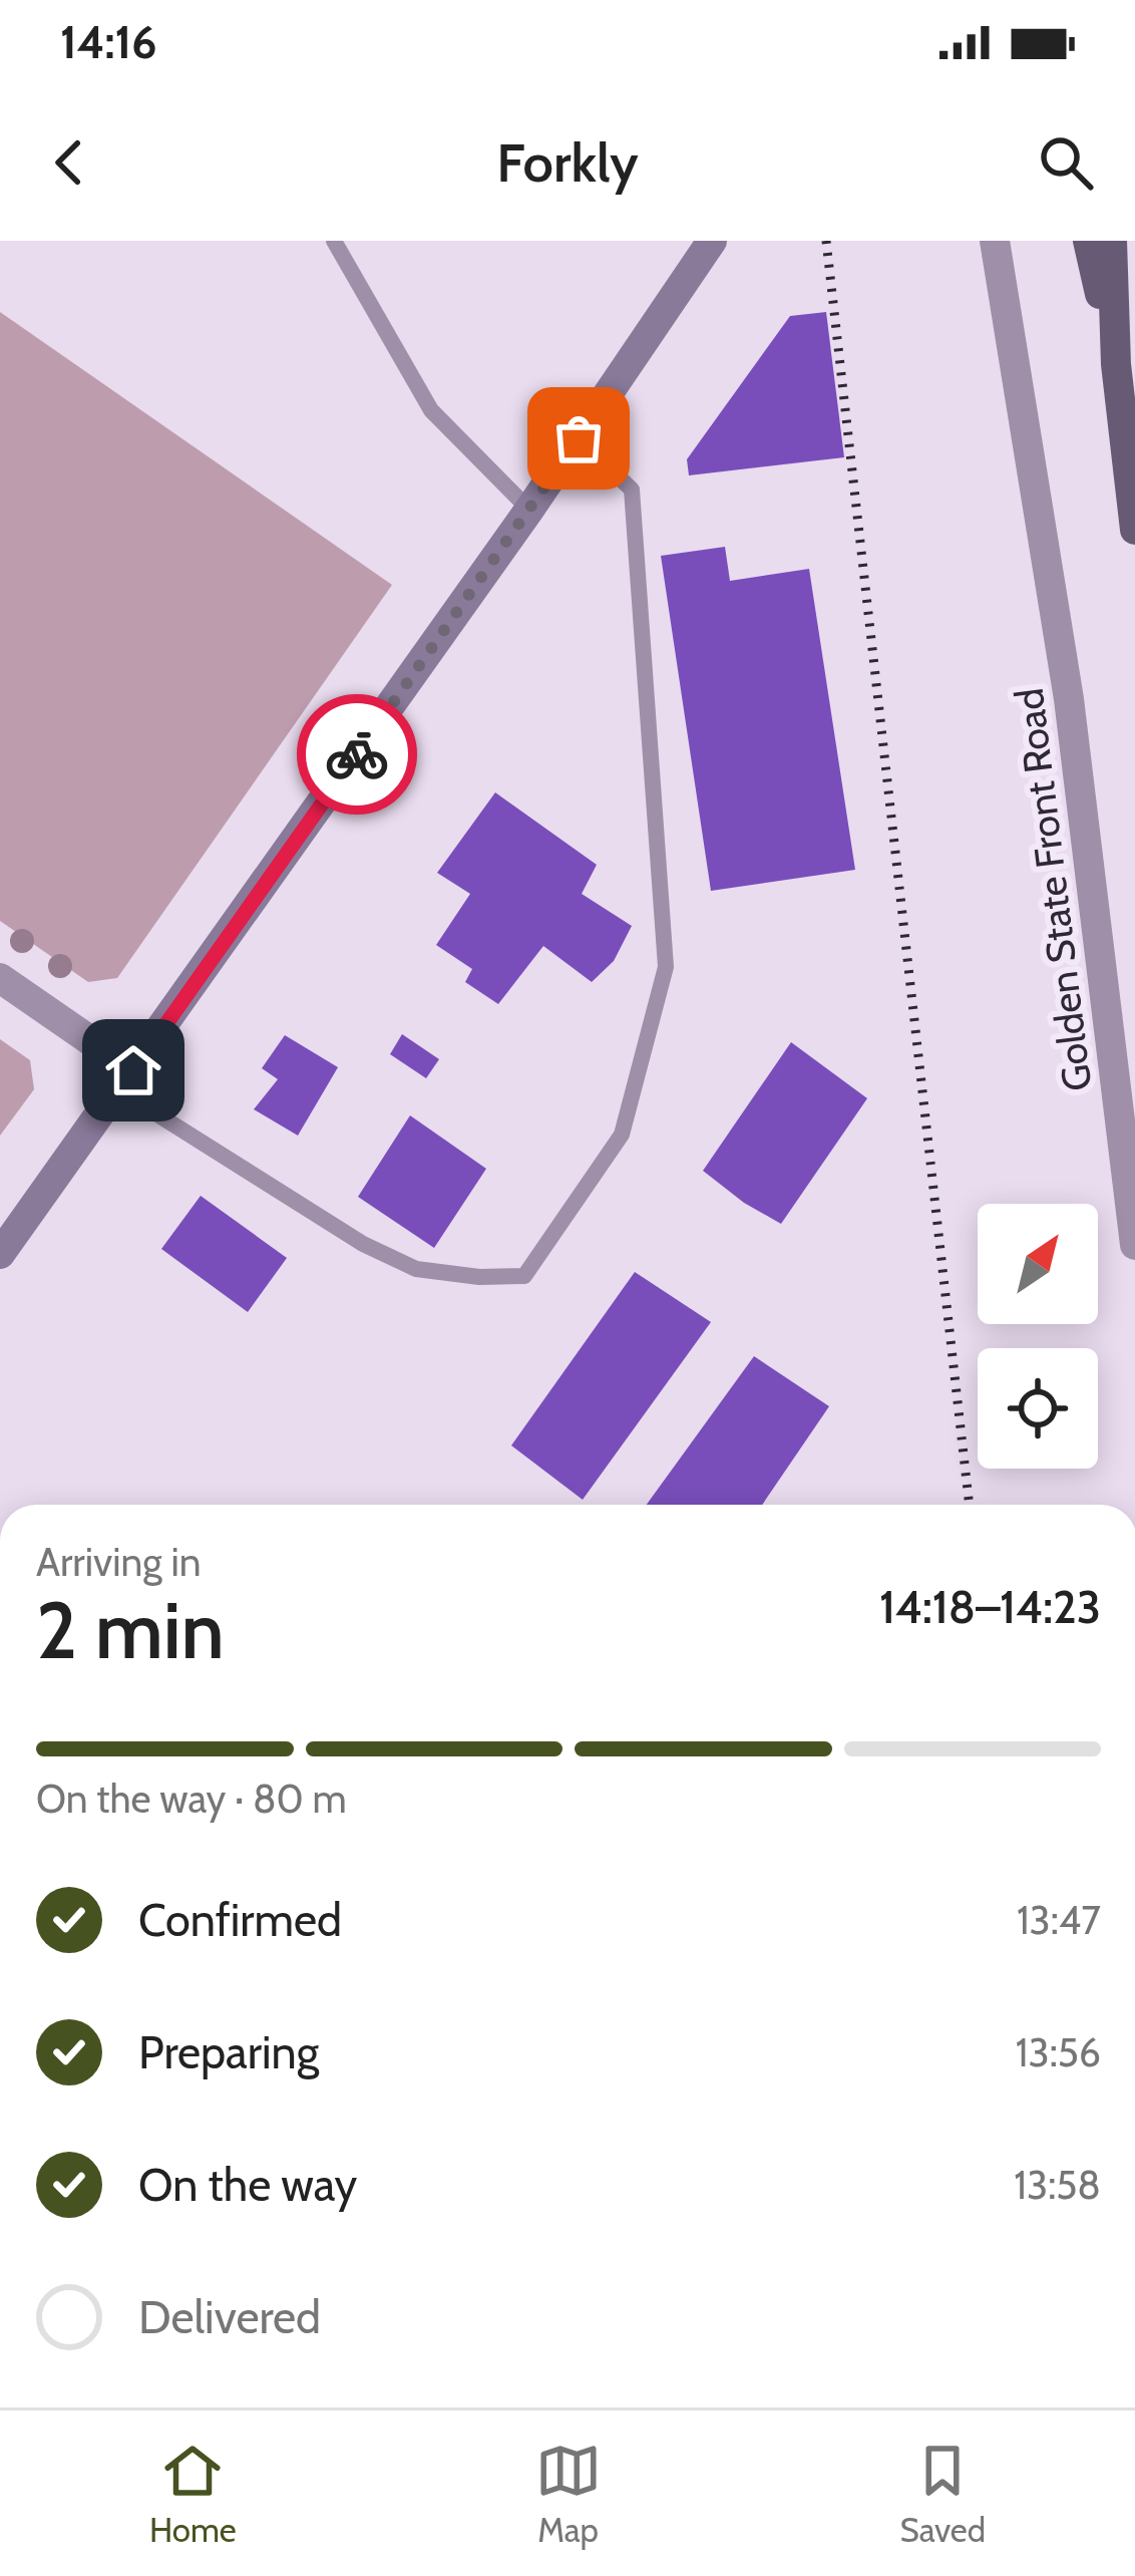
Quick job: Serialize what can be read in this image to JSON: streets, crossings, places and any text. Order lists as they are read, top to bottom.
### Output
{
  "streets": {
    "street": ["Golden State Front Road"]
  },
  "north": "top right",
  "page": {
    "status": "14:16",
    "header": "Forkly",
    "heading": ["2 min", "Arriving in", "14:18–14:23"],
    "bar": "On the way · 80 m",
    "list": [
      ["Confirmed", "13:47"],
      ["Preparing", "13:56"],
      ["On the way", "13:58"],
      "Delivered"
    ],
    "tabs": ["Home", "Map", "Saved"]
  }
}
